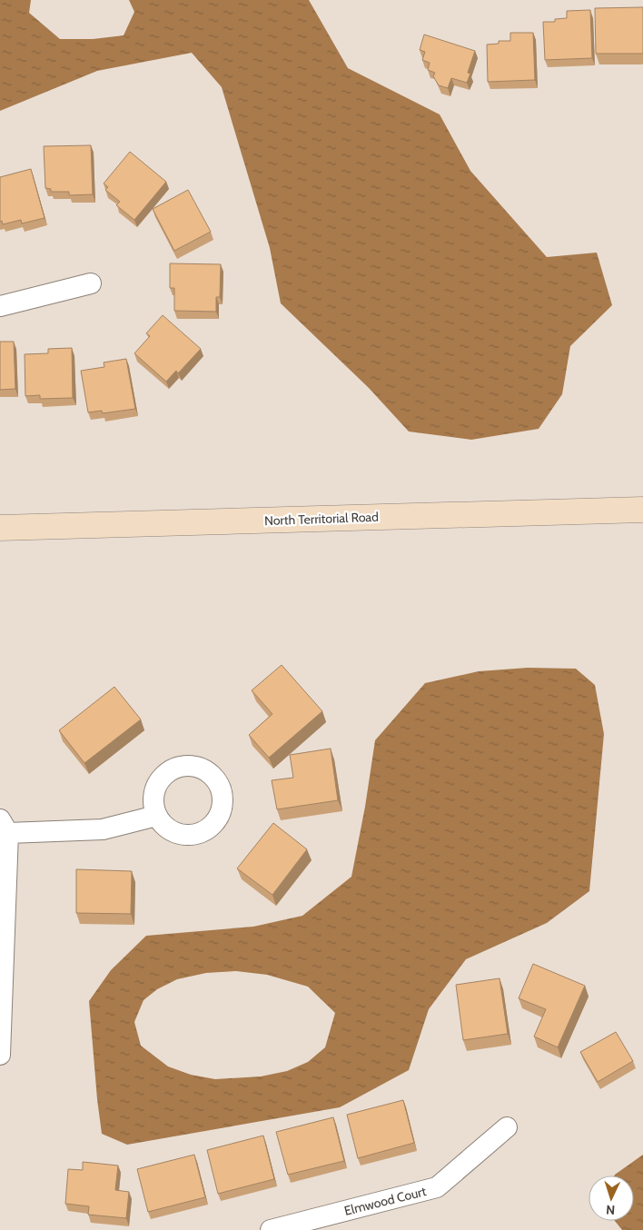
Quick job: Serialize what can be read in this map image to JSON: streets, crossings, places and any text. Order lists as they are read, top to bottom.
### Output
{
  "streets": {
    "main road": ["North Territorial Road"],
    "street": ["Elmwood Court"]
  },
  "north": "bottom"
}
